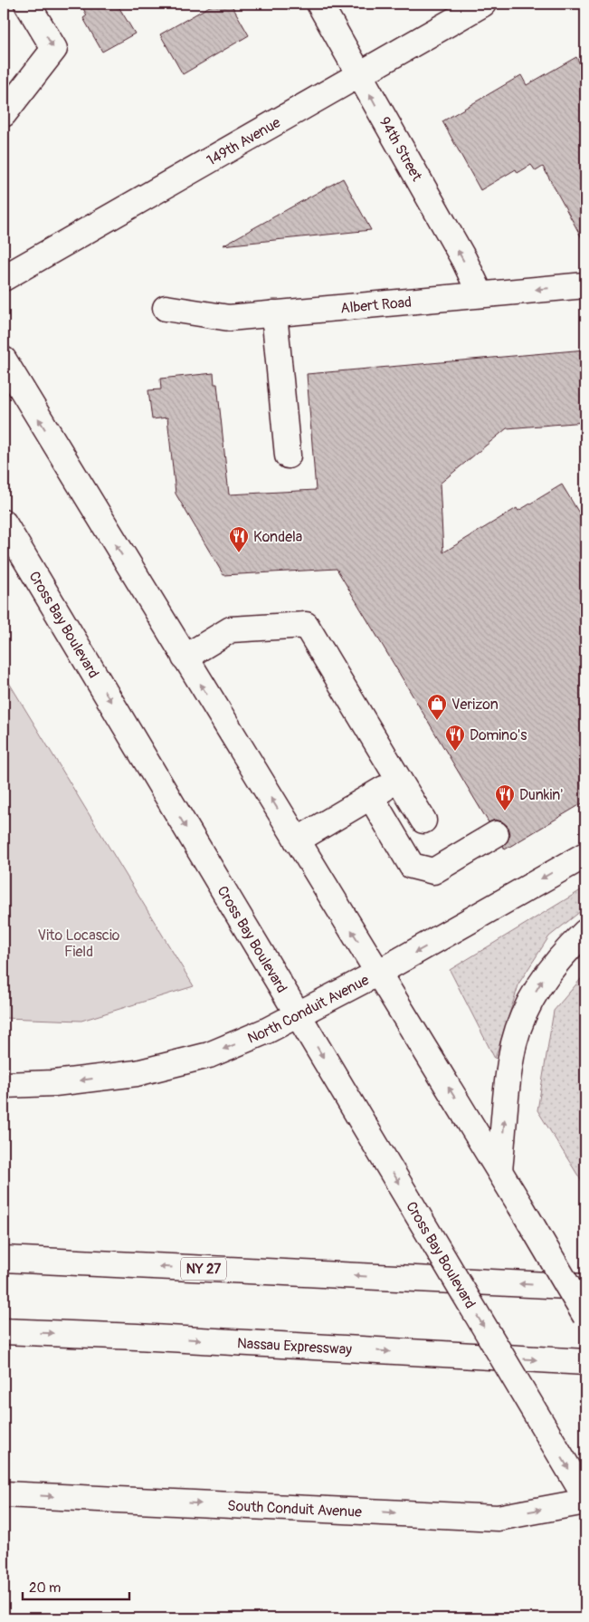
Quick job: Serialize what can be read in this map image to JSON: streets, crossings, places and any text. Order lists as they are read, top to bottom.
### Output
{
  "streets": {
    "main road": [
      "149th Avenue",
      "94th Street",
      "Albert Road",
      "Cross Bay Boulevard",
      "North Conduit Avenue",
      "NY 27",
      "Nassau Expressway",
      "South Conduit Avenue"
    ]
  },
  "crossings": [
    ["149th Avenue", "94th Street"],
    ["94th Street", "Albert Road"],
    ["Cross Bay Boulevard", "North Conduit Avenue"]
  ],
  "one_way": ["South Conduit Avenue"],
  "parks": ["Vito Locascio Field"],
  "places": {
    "restaurant": ["Kondela", "Domino's", "Dunkin'"],
    "shop": ["Verizon"]
  },
  "scale_bar": "20 m"
}
